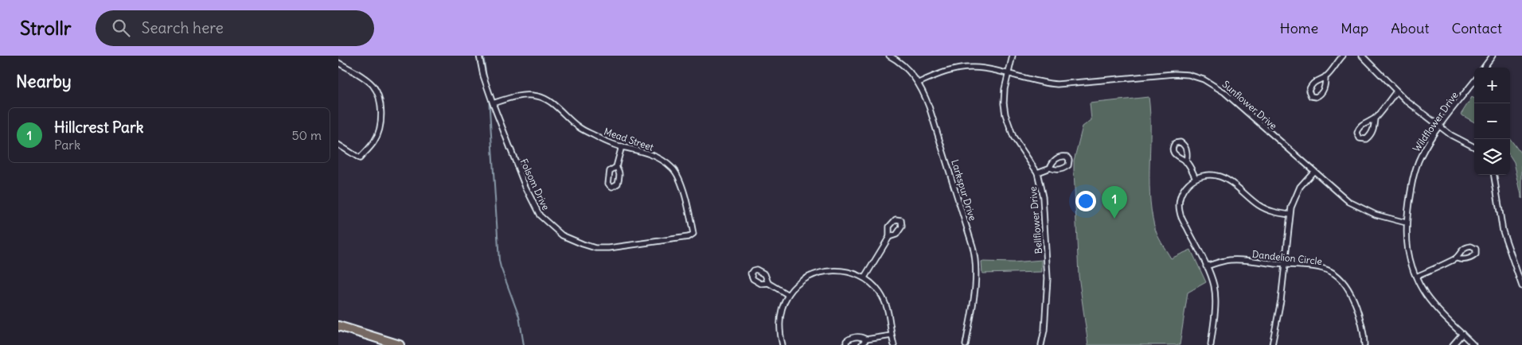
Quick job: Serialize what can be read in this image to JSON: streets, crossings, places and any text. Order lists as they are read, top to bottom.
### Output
{
  "streets": {
    "street": [
      "Sunflower Drive",
      "Wildflower Drive",
      "Mead Street",
      "Folsom Drive",
      "Larkspur Drive",
      "Bellflower Drive",
      "Dandelion Circle"
    ]
  },
  "crossings": [
    ["Sunflower Drive", "Wildflower Drive"],
    ["Sunflower Drive", "Larkspur Drive"],
    ["Sunflower Drive", "Bellflower Drive"],
    ["Mead Street", "Folsom Drive"]
  ],
  "page": {
    "header": "Strollr",
    "search": "Search here",
    "nav": [
      "Home",
      "Map",
      "About",
      "Contact"
    ],
    "heading": "Nearby",
    "map_buttons": ["+", "−"],
    "list": [
      {
        "mark": "1",
        "name": "Hillcrest Park",
        "note": "Park",
        "value": "50 m"
      }
    ],
    "pins": "1"
  }
}
